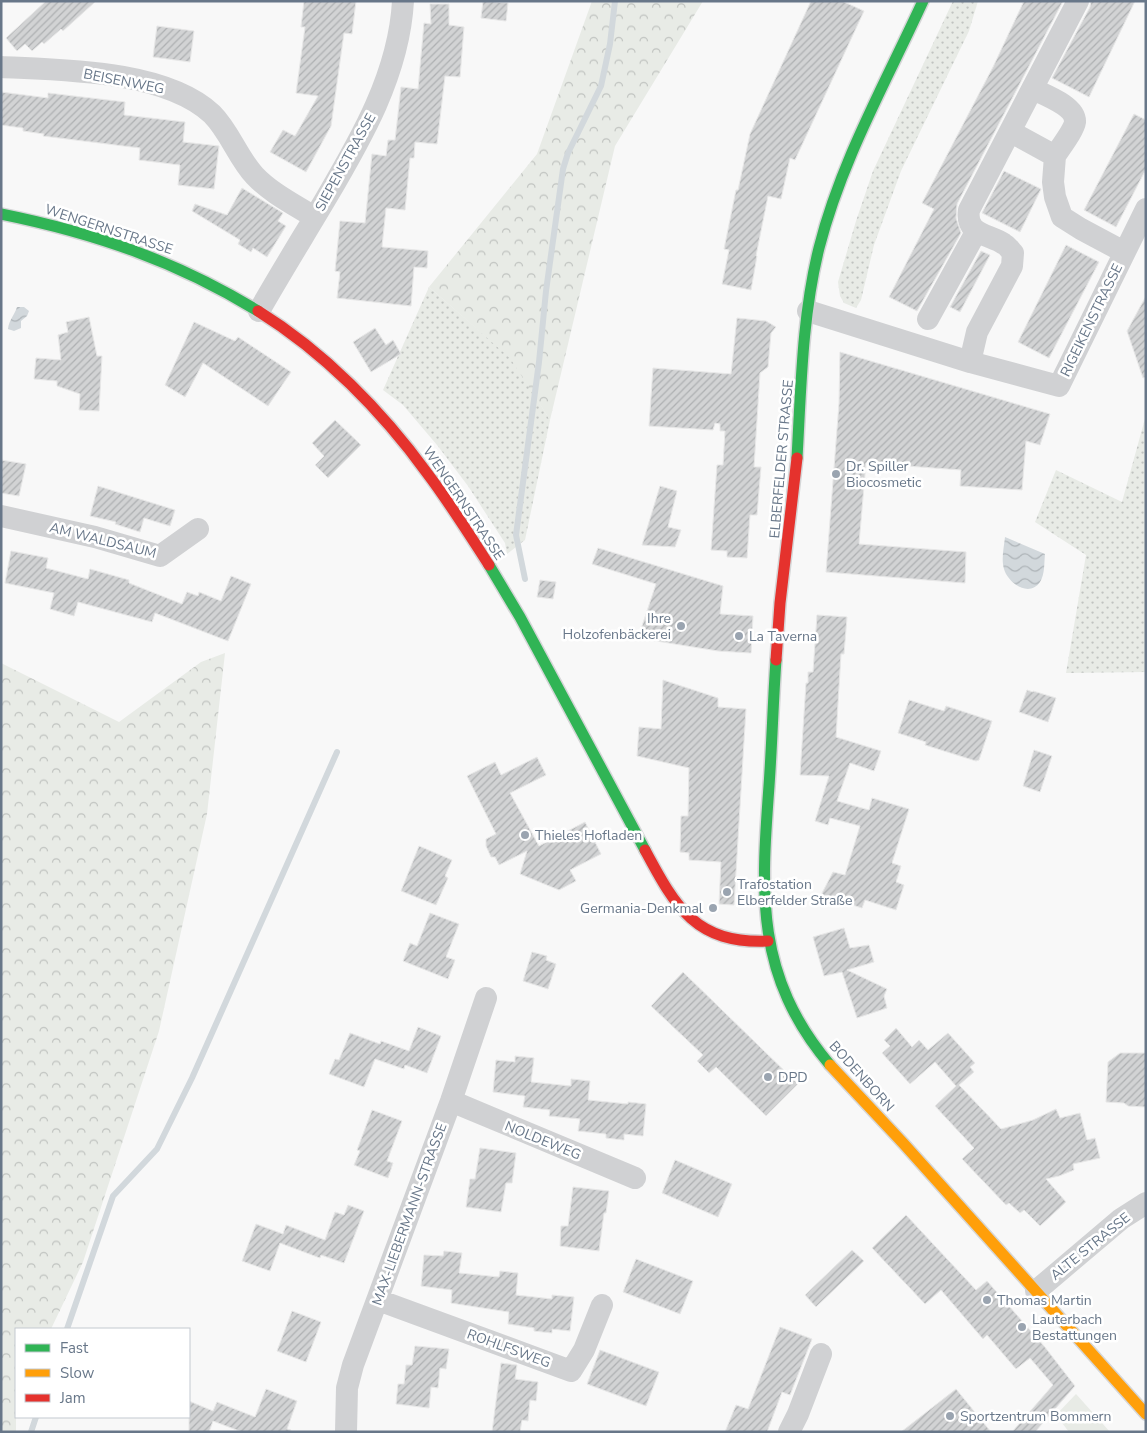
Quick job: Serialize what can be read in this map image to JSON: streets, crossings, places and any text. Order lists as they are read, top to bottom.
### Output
{
  "streets": {
    "main road": ["WENGERNSTRASSE", "ELBERFELDER STRASSE", "BODENBORN"],
    "street": [
      "BEISENWEG",
      "SIEPENSTRASSE",
      "RIGEIKENSTRASSE",
      "AM WALDSAUM",
      "NOLDEWEG",
      "MAX-LIEBERMANN-STRASSE",
      "ALTE STRASSE",
      "ROHLFSWEG"
    ]
  },
  "crossings": [
    ["BEISENWEG", "SIEPENSTRASSE"],
    ["SIEPENSTRASSE", "WENGERNSTRASSE"],
    ["WENGERNSTRASSE", "ELBERFELDER STRASSE"],
    ["WENGERNSTRASSE", "BODENBORN"],
    ["RIGEIKENSTRASSE", "ELBERFELDER STRASSE"],
    ["ELBERFELDER STRASSE", "BODENBORN"],
    ["BODENBORN", "ALTE STRASSE"],
    ["NOLDEWEG", "MAX-LIEBERMANN-STRASSE"],
    ["MAX-LIEBERMANN-STRASSE", "ROHLFSWEG"]
  ],
  "places": [
    "Dr. Spiller Biocosmetic",
    "Ihre Holzofenbäckerei",
    "La Taverna",
    "Thieles Hofladen",
    "Trafostation Elberfelder Straße",
    "Germania-Denkmal",
    "DPD",
    "Thomas Martin",
    "Lauterbach Bestattungen",
    "Sportzentrum Bommern"
  ],
  "legend": ["Fast", "Slow", "Jam"]
}
